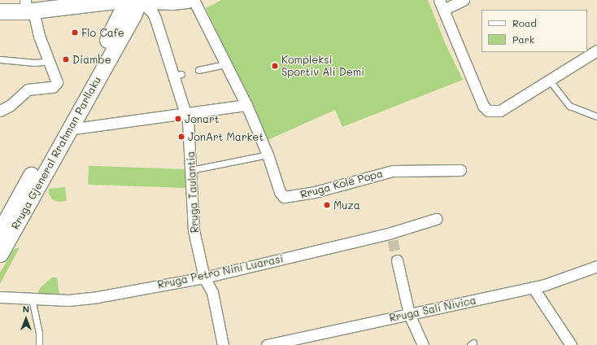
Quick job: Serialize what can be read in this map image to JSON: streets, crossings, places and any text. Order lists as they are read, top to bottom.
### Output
{
  "streets": {
    "street": [
      "Rruga Gjeneral Rrahman Parllaku",
      "Rruga Kolë Popa",
      "Rruga Taulantia",
      "Rruga Petro Nini Luarasi",
      "Rruga Sali Nivica"
    ]
  },
  "crossings": [
    ["Rruga Gjeneral Rrahman Parllaku", "Rruga Taulantia"],
    ["Rruga Taulantia", "Rruga Petro Nini Luarasi"]
  ],
  "places": [
    "Flo Cafe",
    "Diambe",
    "Kompleksi Sportiv Ali Demi",
    "Jonart",
    "JonArt Market",
    "Muza"
  ],
  "legend": ["Road", "Park"],
  "north": "top"
}
